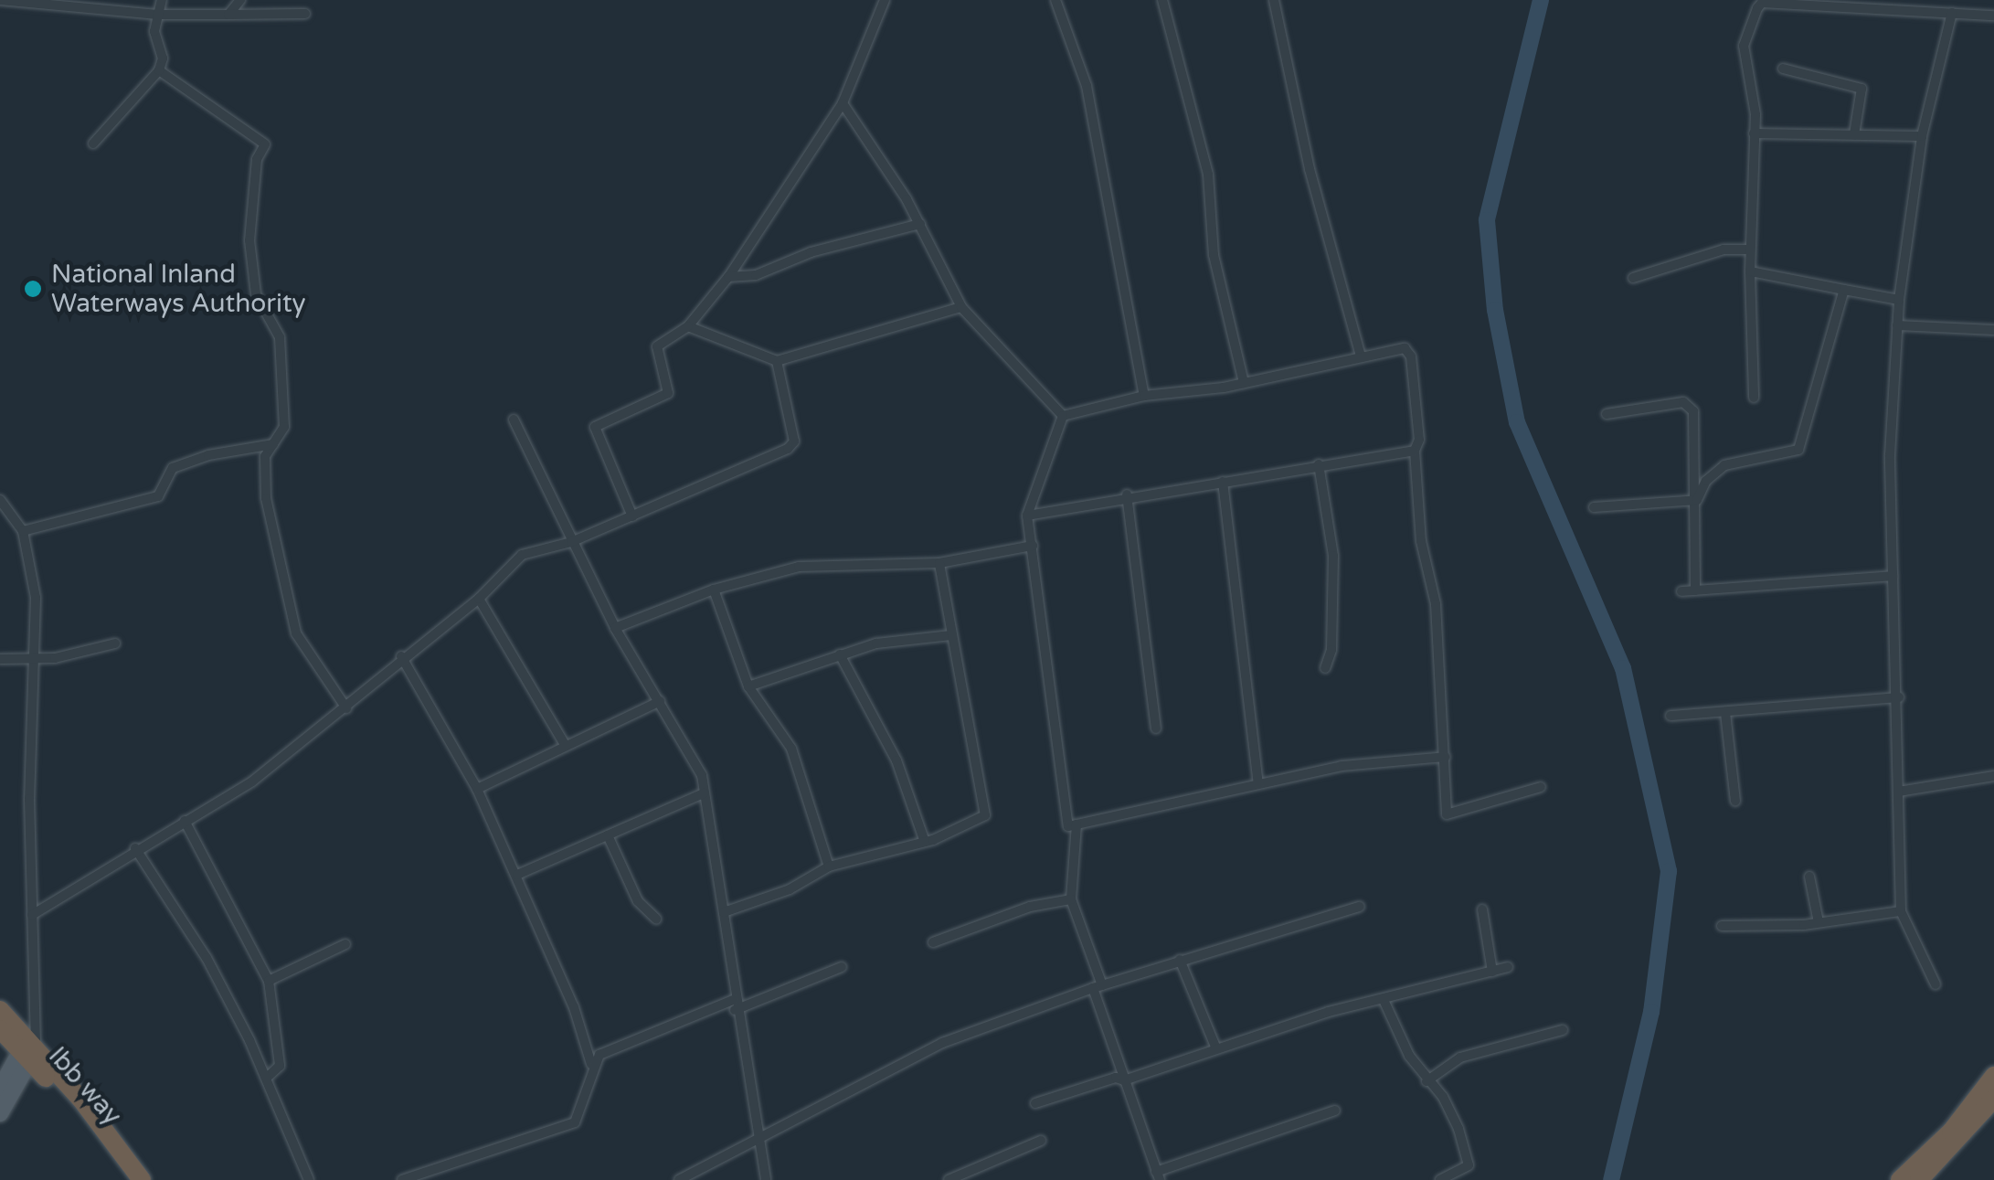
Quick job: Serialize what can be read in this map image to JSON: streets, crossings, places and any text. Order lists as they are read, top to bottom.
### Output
{
  "streets": {
    "highway": ["Ibb way"]
  },
  "places": ["National Inland Waterways Authority"]
}
